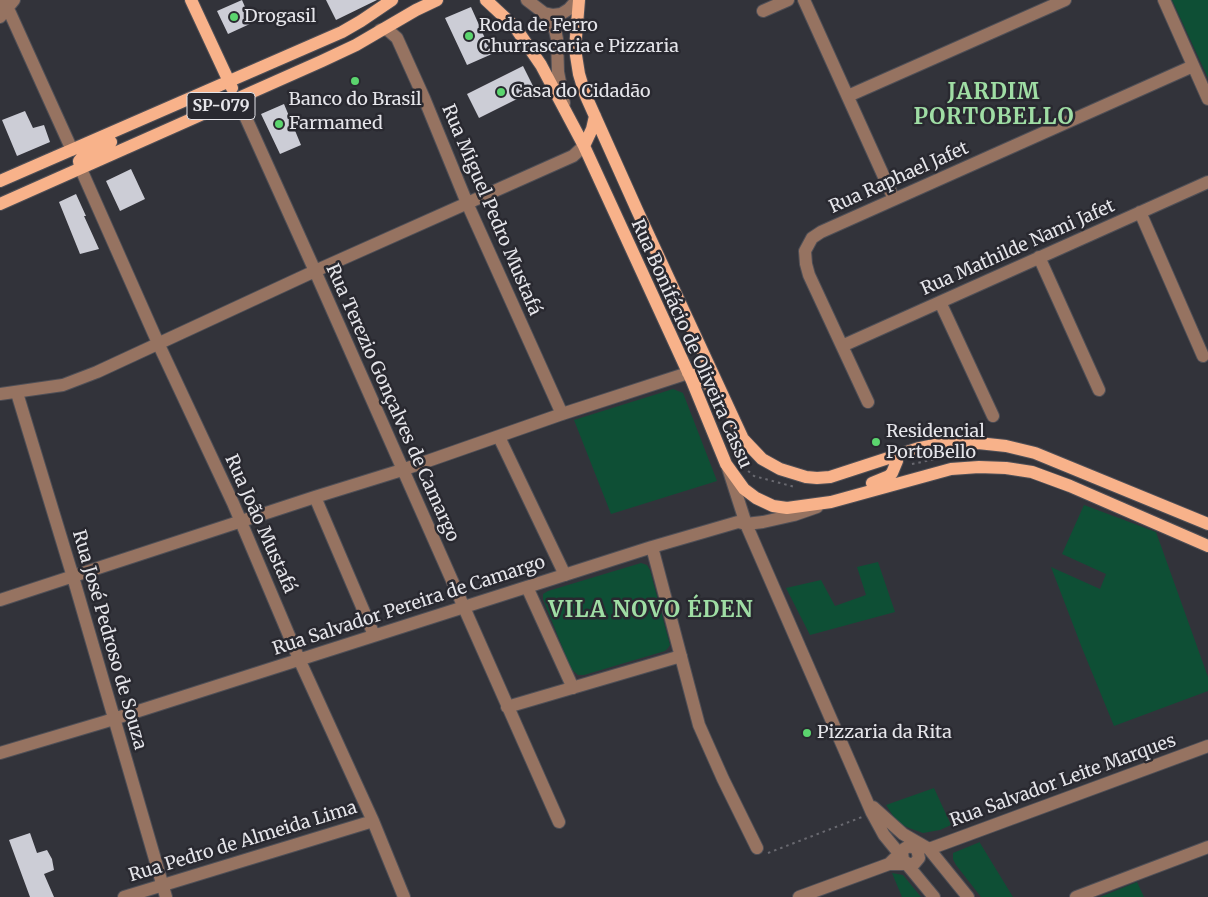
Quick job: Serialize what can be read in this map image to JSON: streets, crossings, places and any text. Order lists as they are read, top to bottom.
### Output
{
  "streets": {
    "main road": ["SP-079", "Rua Bonifácio de Oliveira Cassu", "Rua Terezio Gonçalves de Camargo"],
    "street": [
      "Rua Raphael Jafet",
      "Rua Miguel Pedro Mustafá",
      "Rua Mathilde Nami Jafet",
      "Rua João Mustafá",
      "Rua Salvador Pereira de Camargo",
      "Rua José Pedroso de Souza",
      "Rua Salvador Leite Marques",
      "Rua Pedro de Almeida Lima"
    ]
  },
  "crossings": [
    ["SP-079", "Rua Miguel Pedro Mustafá"],
    ["SP-079", "Rua Terezio Gonçalves de Camargo"],
    ["SP-079", "Rua João Mustafá"],
    ["Rua Raphael Jafet", "Rua Mathilde Nami Jafet"],
    ["Rua Bonifácio de Oliveira Cassu", "Rua Salvador Pereira de Camargo"],
    ["Rua Bonifácio de Oliveira Cassu", "Rua Salvador Leite Marques"],
    ["Rua Terezio Gonçalves de Camargo", "Rua Salvador Pereira de Camargo"],
    ["Rua João Mustafá", "Rua Salvador Pereira de Camargo"],
    ["Rua João Mustafá", "Rua Pedro de Almeida Lima"],
    ["Rua Salvador Pereira de Camargo", "Rua José Pedroso de Souza"],
    ["Rua José Pedroso de Souza", "Rua Pedro de Almeida Lima"]
  ],
  "districts": ["JARDIM PORTOBELLO", "VILA NOVO ÉDEN"],
  "places": [
    "Drogasil",
    "Roda de Ferro Churrascaria e Pizzaria",
    "Banco do Brasil",
    "Casa do Cidadão",
    "Farmamed",
    "Residencial PortoBello",
    "Pizzaria da Rita"
  ]
}
